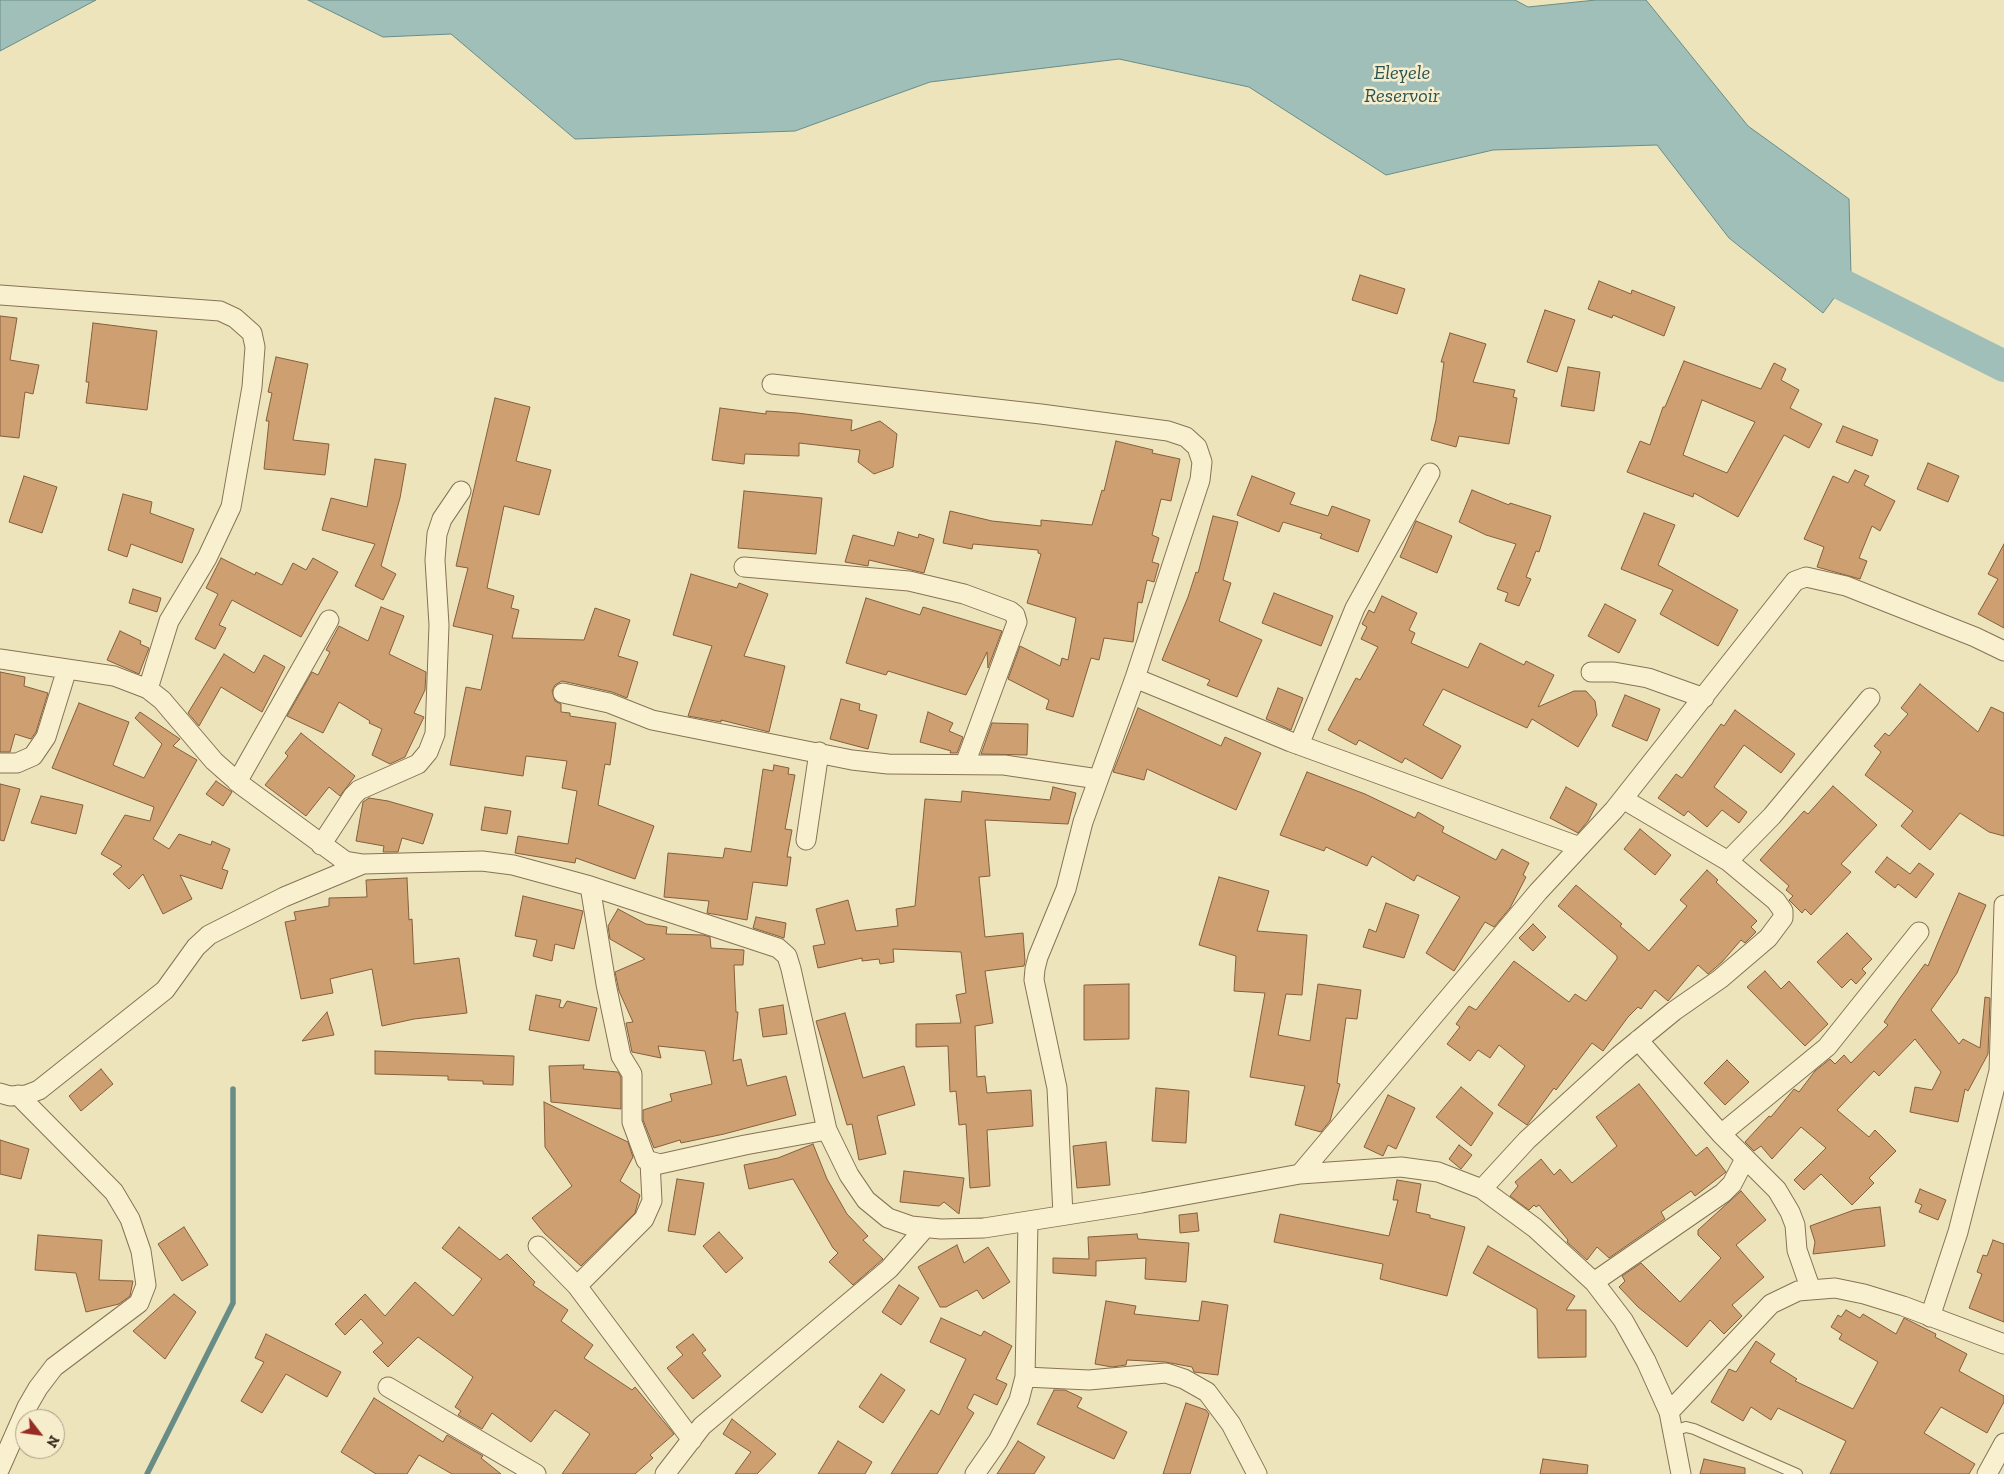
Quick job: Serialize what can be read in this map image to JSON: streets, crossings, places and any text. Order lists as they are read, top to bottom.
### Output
{
  "water": ["Eleyele Reservoir"],
  "north": "bottom right"
}
